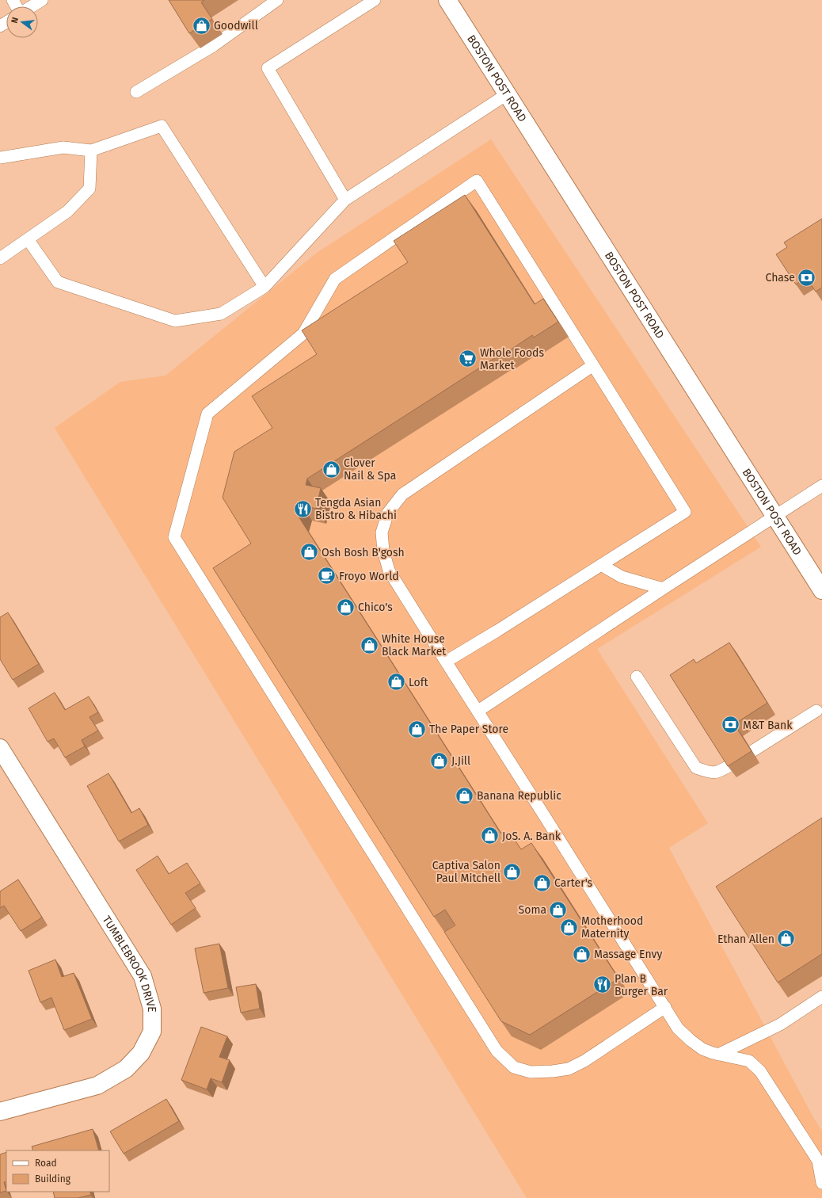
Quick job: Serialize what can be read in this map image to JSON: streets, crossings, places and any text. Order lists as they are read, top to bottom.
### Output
{
  "streets": {
    "main road": ["BOSTON POST ROAD", "TUMBLEBROOK DRIVE"]
  },
  "places": {
    "shop": [
      "Goodwill",
      "Clover Nail & Spa",
      "Osh Bosh B'gosh",
      "Chico's",
      "White House Black Market",
      "Loft",
      "The Paper Store",
      "J.Jill",
      "Banana Republic",
      "JoS. A. Bank",
      "Captiva Salon Paul Mitchell",
      "Carter's",
      "Soma",
      "Motherhood Maternity",
      "Ethan Allen",
      "Massage Envy"
    ],
    "bank": ["Chase", "M&T Bank"],
    "supermarket": ["Whole Foods Market"],
    "restaurant": ["Tengda Asian Bistro & Hibachi", "Plan B Burger Bar"],
    "cafe": ["Froyo World"]
  },
  "legend": ["Road", "Building"],
  "north": "left"
}
